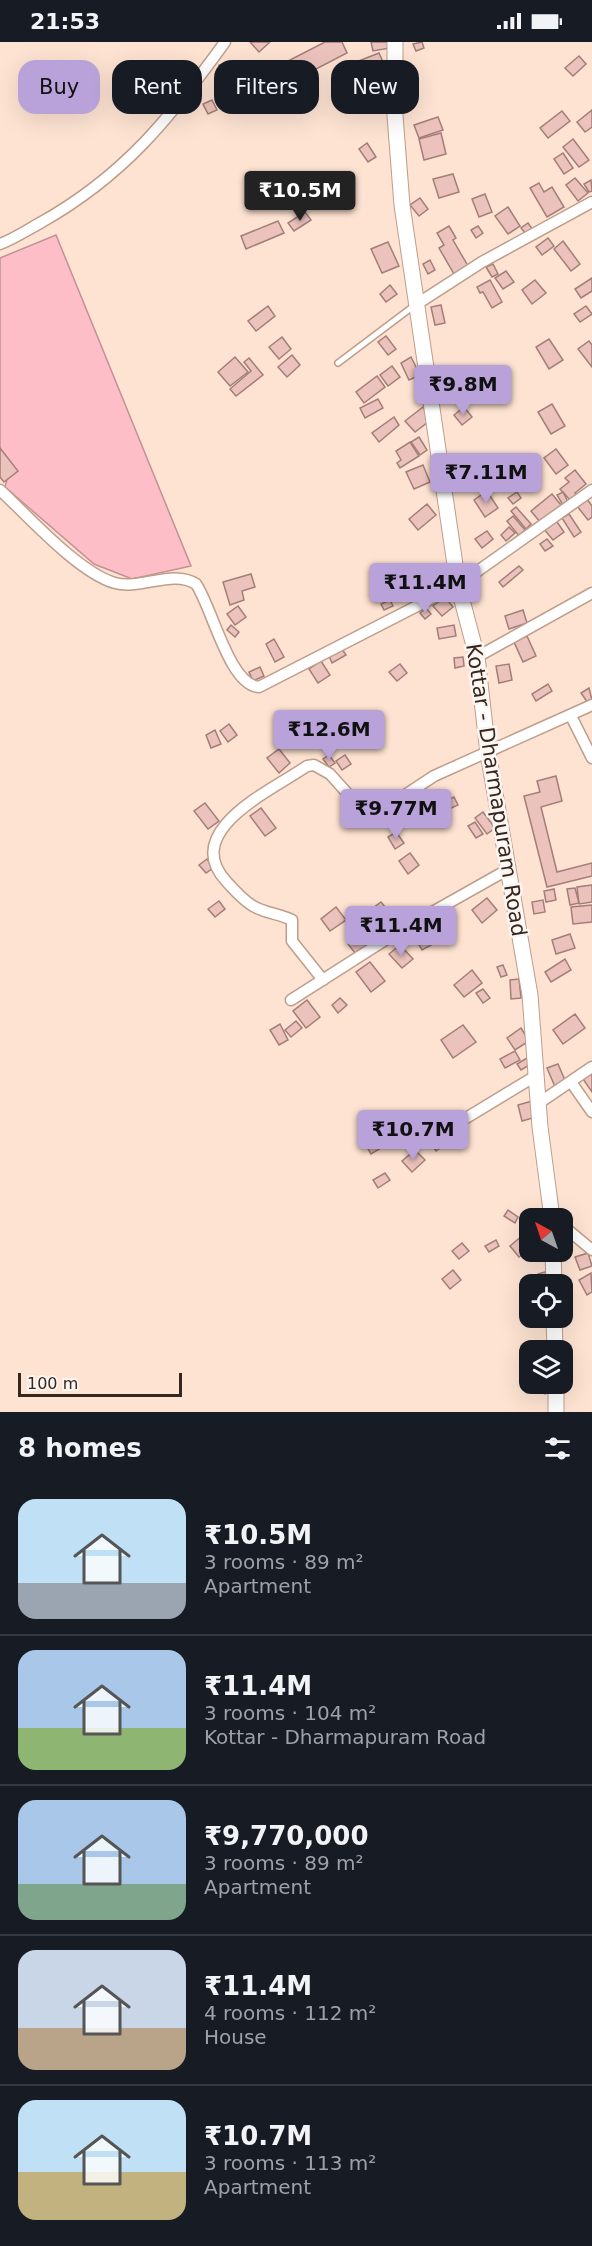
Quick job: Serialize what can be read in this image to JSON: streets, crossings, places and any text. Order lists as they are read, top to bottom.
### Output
{
  "streets": {
    "main road": ["Kottar - Dharmapuram Road"]
  },
  "scale_bar": "100 m",
  "north": "top left",
  "page": {
    "status": "21:53",
    "chip": [
      "Buy",
      "Rent",
      "Filters",
      "New"
    ],
    "price": [
      "₹10.5M",
      "₹9.8M",
      "₹7.11M",
      "₹11.4M",
      "₹12.6M",
      "₹9.77M",
      "₹11.4M",
      "₹10.7M"
    ],
    "scale": "100 m",
    "heading": "8 homes",
    "list": [
      {
        "name": "₹10.5M",
        "note": "3 rooms · 89 m² · Apartment"
      },
      {
        "name": "₹11.4M",
        "note": "3 rooms · 104 m² · Kottar - Dharmapuram Road"
      },
      {
        "name": "₹9,770,000",
        "note": "3 rooms · 89 m² · Apartment"
      },
      {
        "name": "₹11.4M",
        "note": "4 rooms · 112 m² · House"
      },
      {
        "name": "₹10.7M",
        "note": "3 rooms · 113 m² · Apartment"
      }
    ]
  }
}
